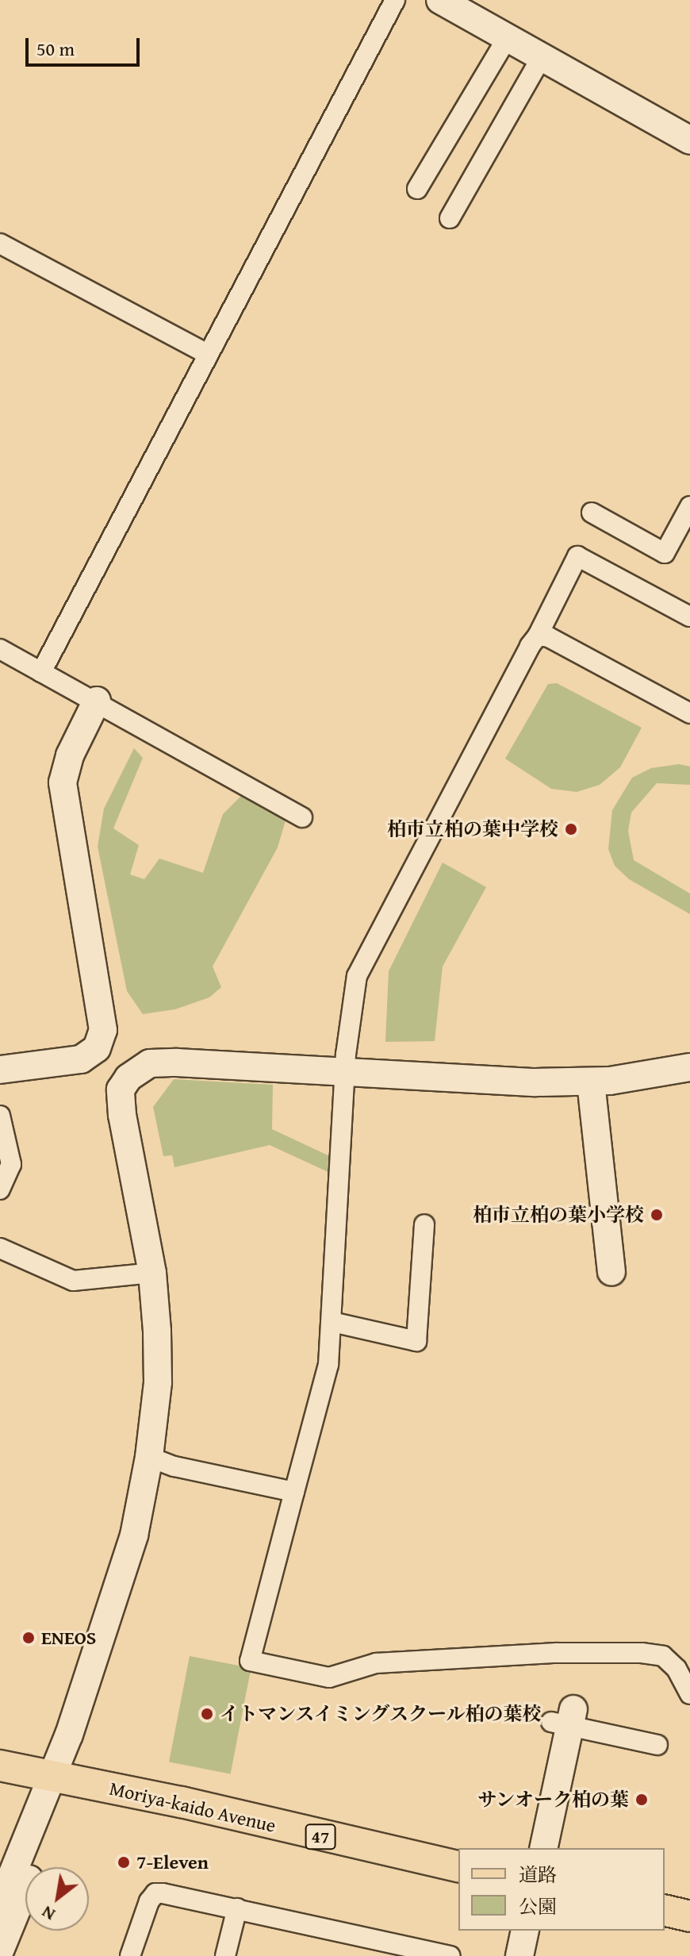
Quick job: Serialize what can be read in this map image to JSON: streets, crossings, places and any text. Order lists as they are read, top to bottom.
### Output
{
  "streets": {
    "main road": ["Moriya-kaido Avenue", "47"]
  },
  "places": [
    "柏市立柏の葉中学校",
    "柏市立柏の葉小学校",
    "ENEOS",
    "イトマンスイミングスクール柏の葉校",
    "サンオーク柏の葉",
    "7-Eleven"
  ],
  "legend": ["道路", "公園"],
  "scale_bar": "50 m",
  "north": "bottom left"
}
